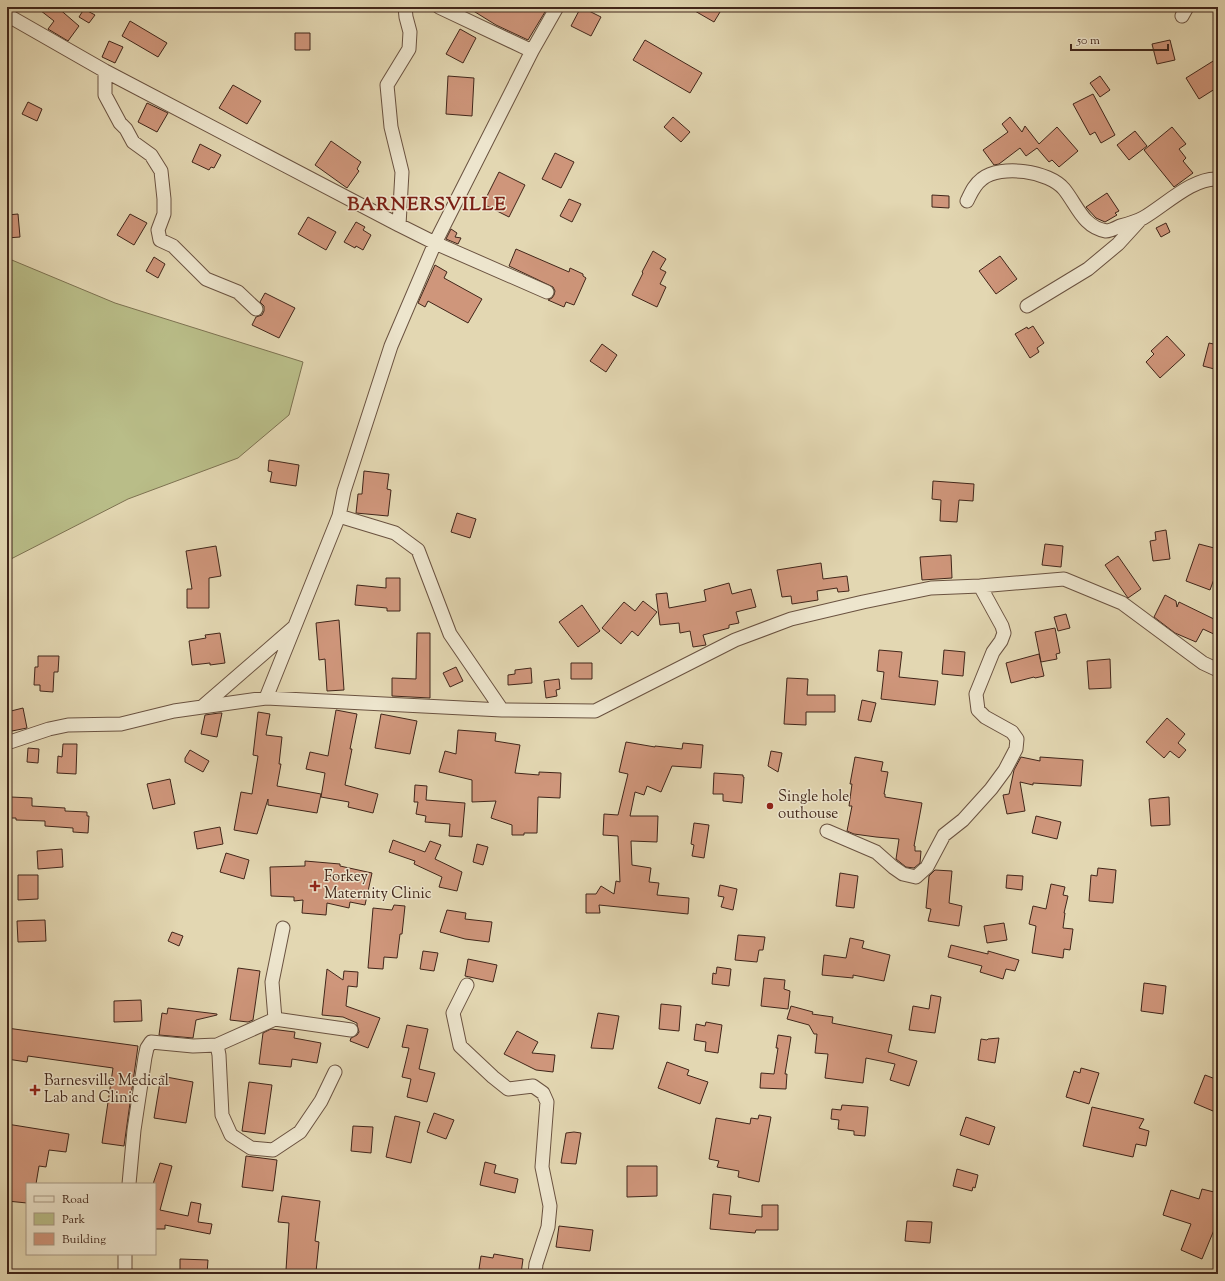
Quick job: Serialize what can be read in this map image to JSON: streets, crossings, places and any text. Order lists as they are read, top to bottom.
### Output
{
  "districts": ["BARNERSVILLE"],
  "places": {
    "other": ["Single hole outhouse"],
    "health": ["Forkey Maternity Clinic", "Barnesville Medical Lab and Clinic"]
  },
  "legend": ["Road", "Park", "Building"],
  "scale_bar": "50 m"
}
